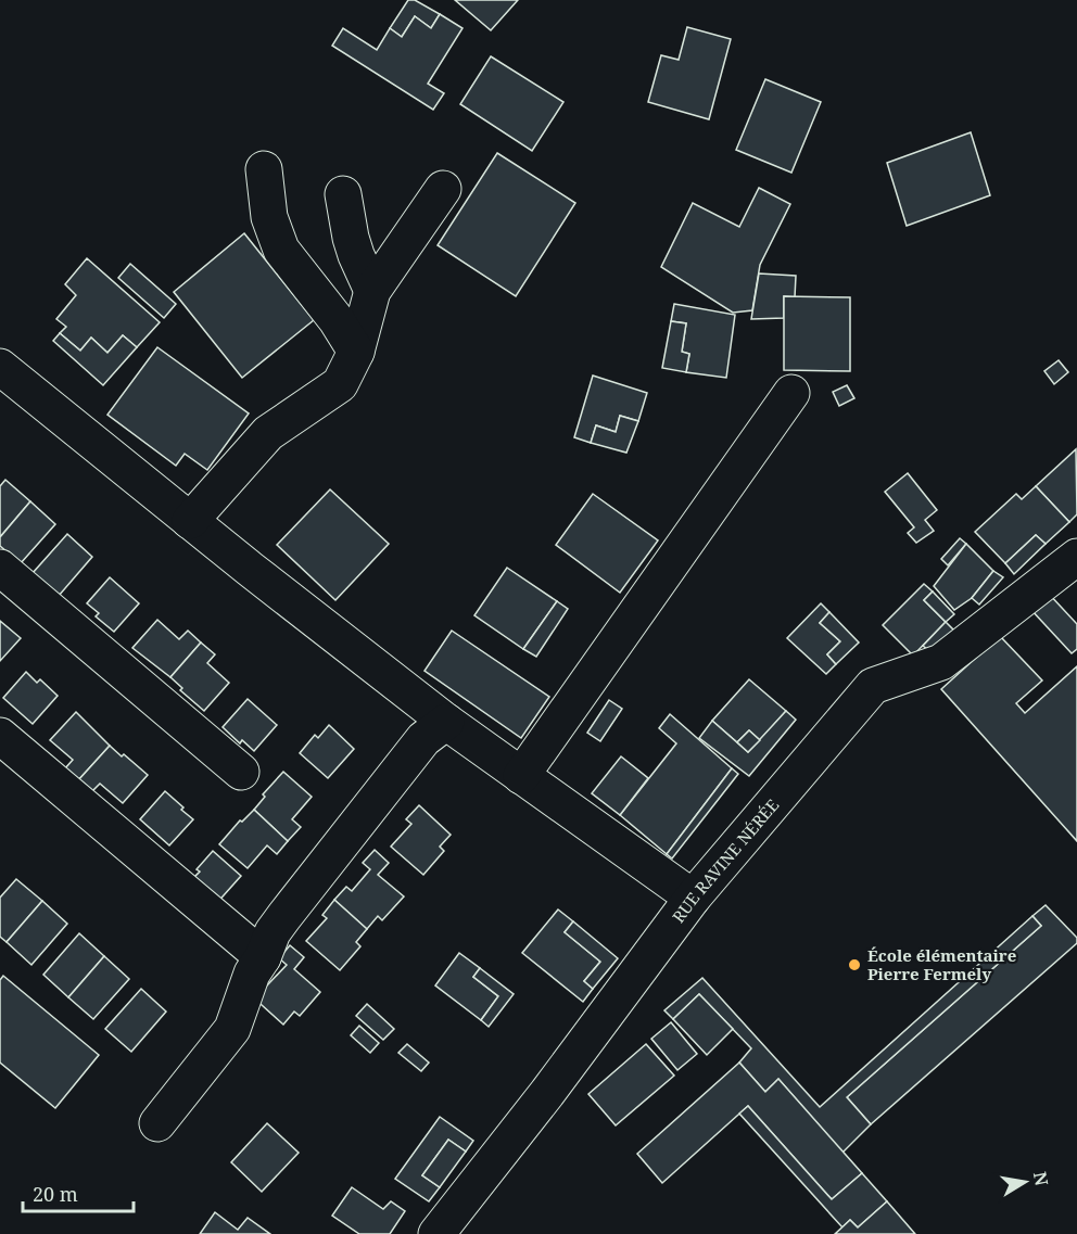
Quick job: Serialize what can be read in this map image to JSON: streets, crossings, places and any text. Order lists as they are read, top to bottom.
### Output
{
  "streets": {
    "street": ["RUE RAVINE NÉRÉE"]
  },
  "places": ["École élémentaire Pierre Fermely"],
  "scale_bar": "20 m",
  "north": "right"
}
